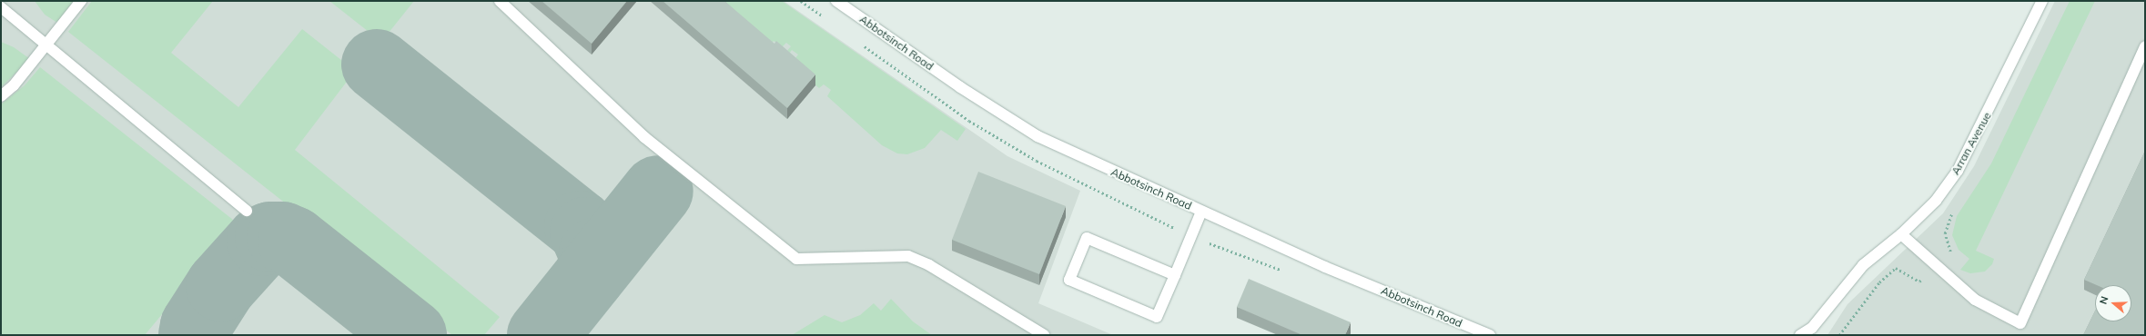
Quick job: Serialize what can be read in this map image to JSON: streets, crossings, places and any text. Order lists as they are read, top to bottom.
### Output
{
  "streets": {
    "street": ["Abbotsinch Road", "Arran Avenue"]
  },
  "north": "left"
}
